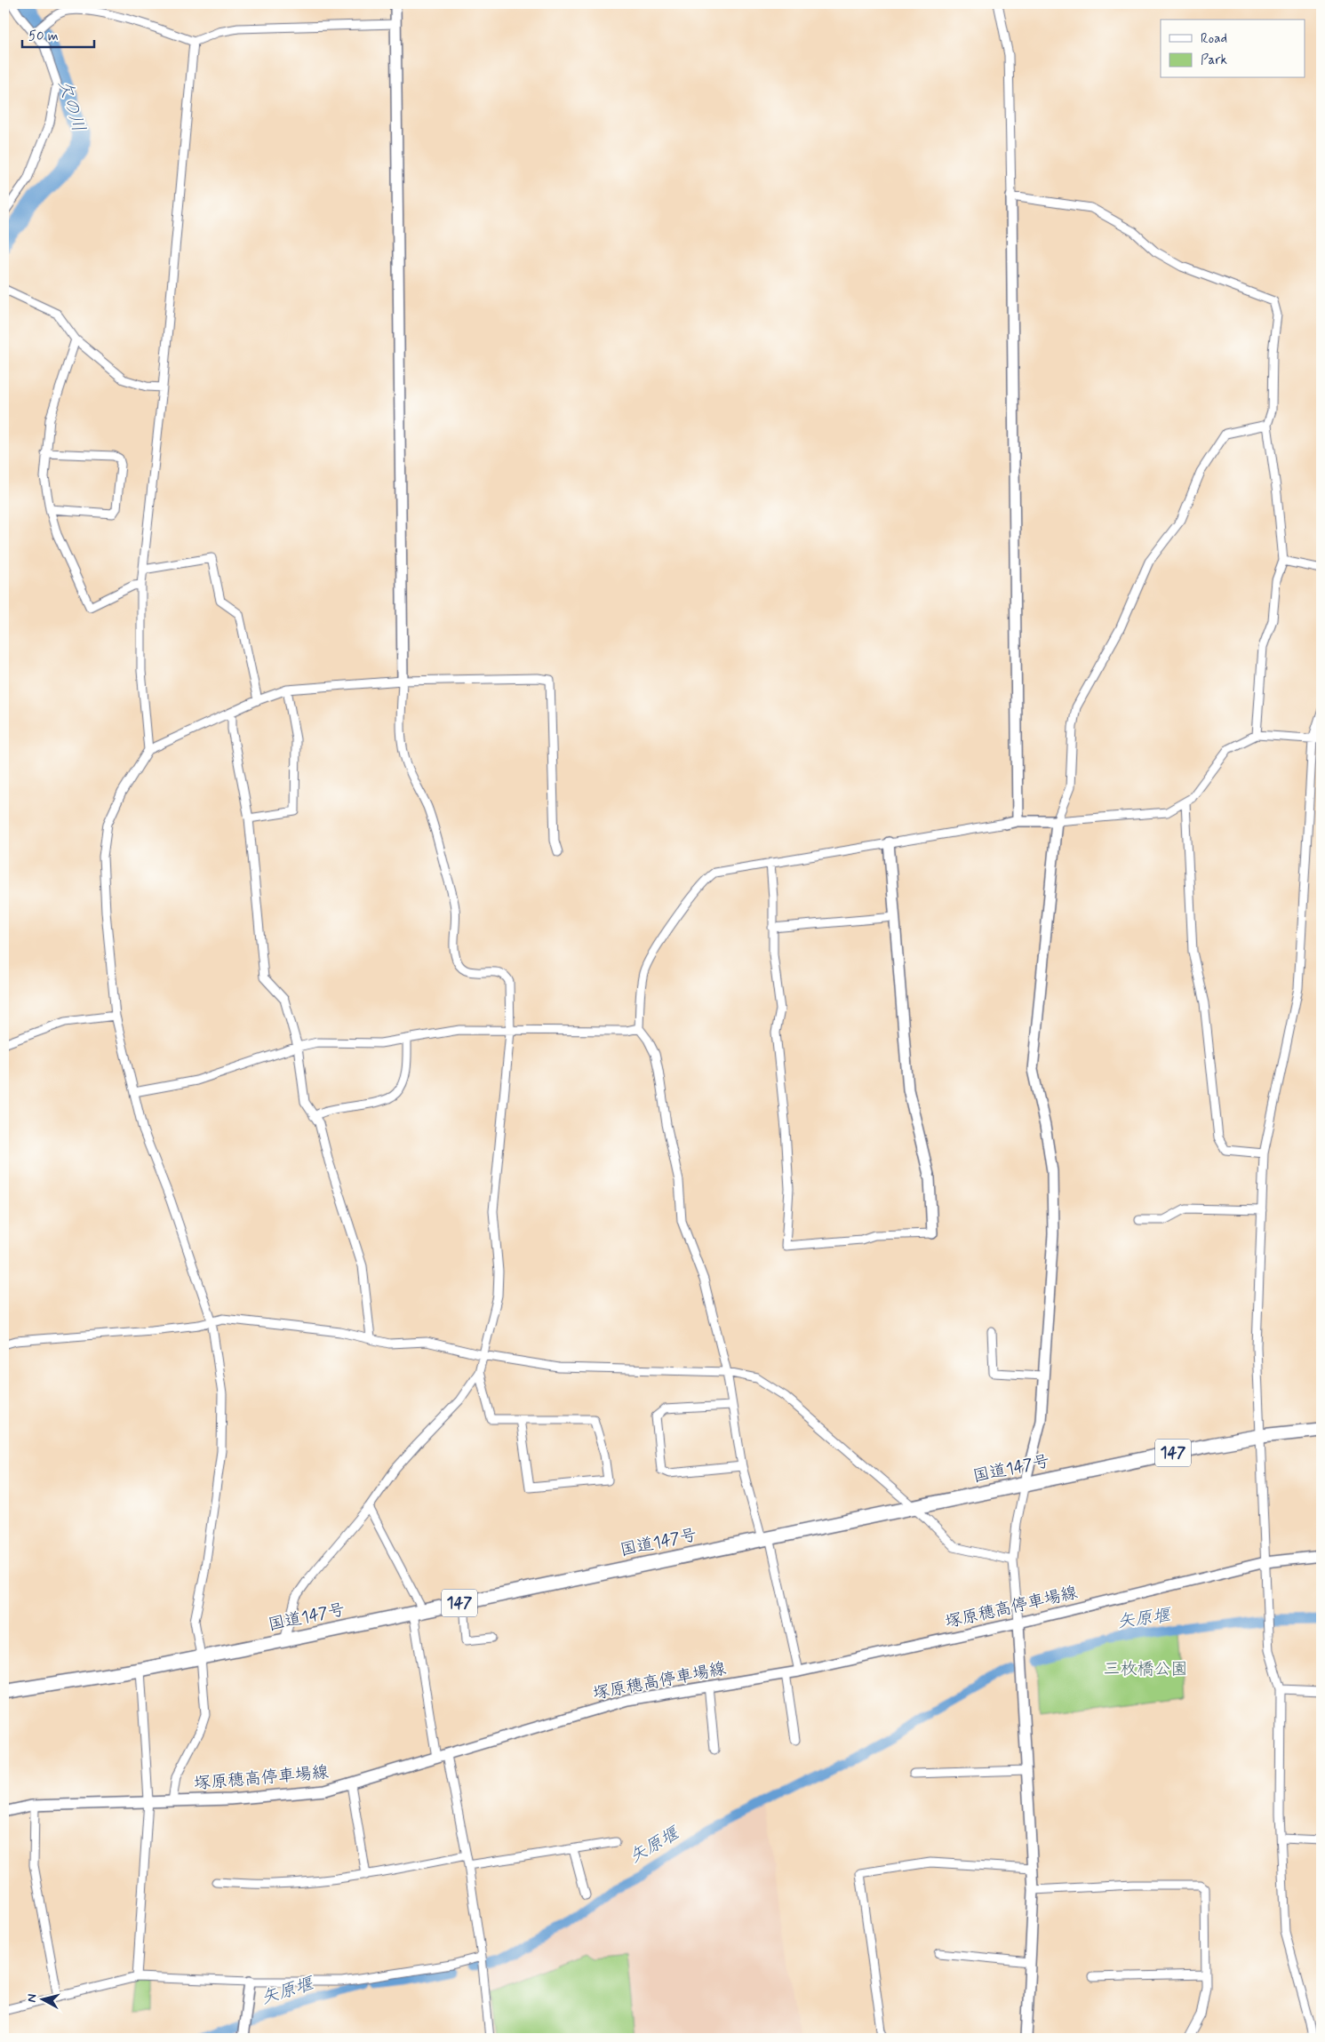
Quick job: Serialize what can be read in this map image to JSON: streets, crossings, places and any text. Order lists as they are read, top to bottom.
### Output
{
  "streets": {
    "highway": ["147", "国道147号"],
    "street": ["塚原穂高停車場線"]
  },
  "water": ["欠の川", "矢原堰"],
  "parks": ["三枚橋公園"],
  "legend": ["Road", "Park"],
  "scale_bar": "50 m",
  "north": "left"
}
